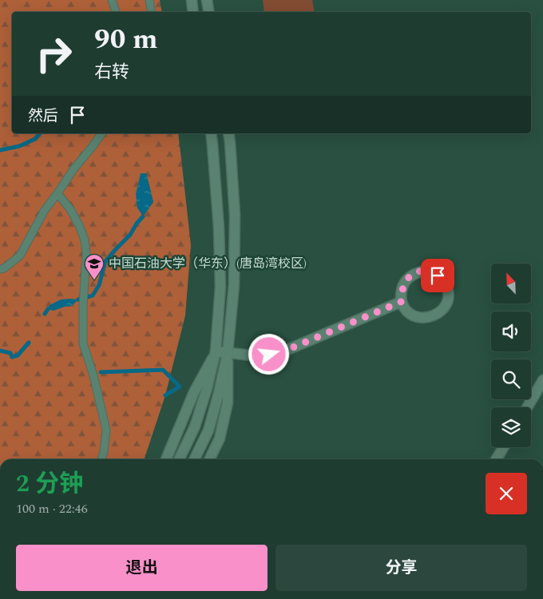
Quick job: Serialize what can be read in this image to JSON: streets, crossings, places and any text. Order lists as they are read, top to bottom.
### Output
{
  "places": {
    "school or university": ["中国石油大学（华东）(唐岛湾校区)"]
  },
  "north": "top left",
  "page": {
    "turn": ["90 m", "右转"],
    "then": "然后",
    "heading": ["2 分钟", "100 m · 22:46"],
    "buttons": ["退出", "分享"]
  }
}
